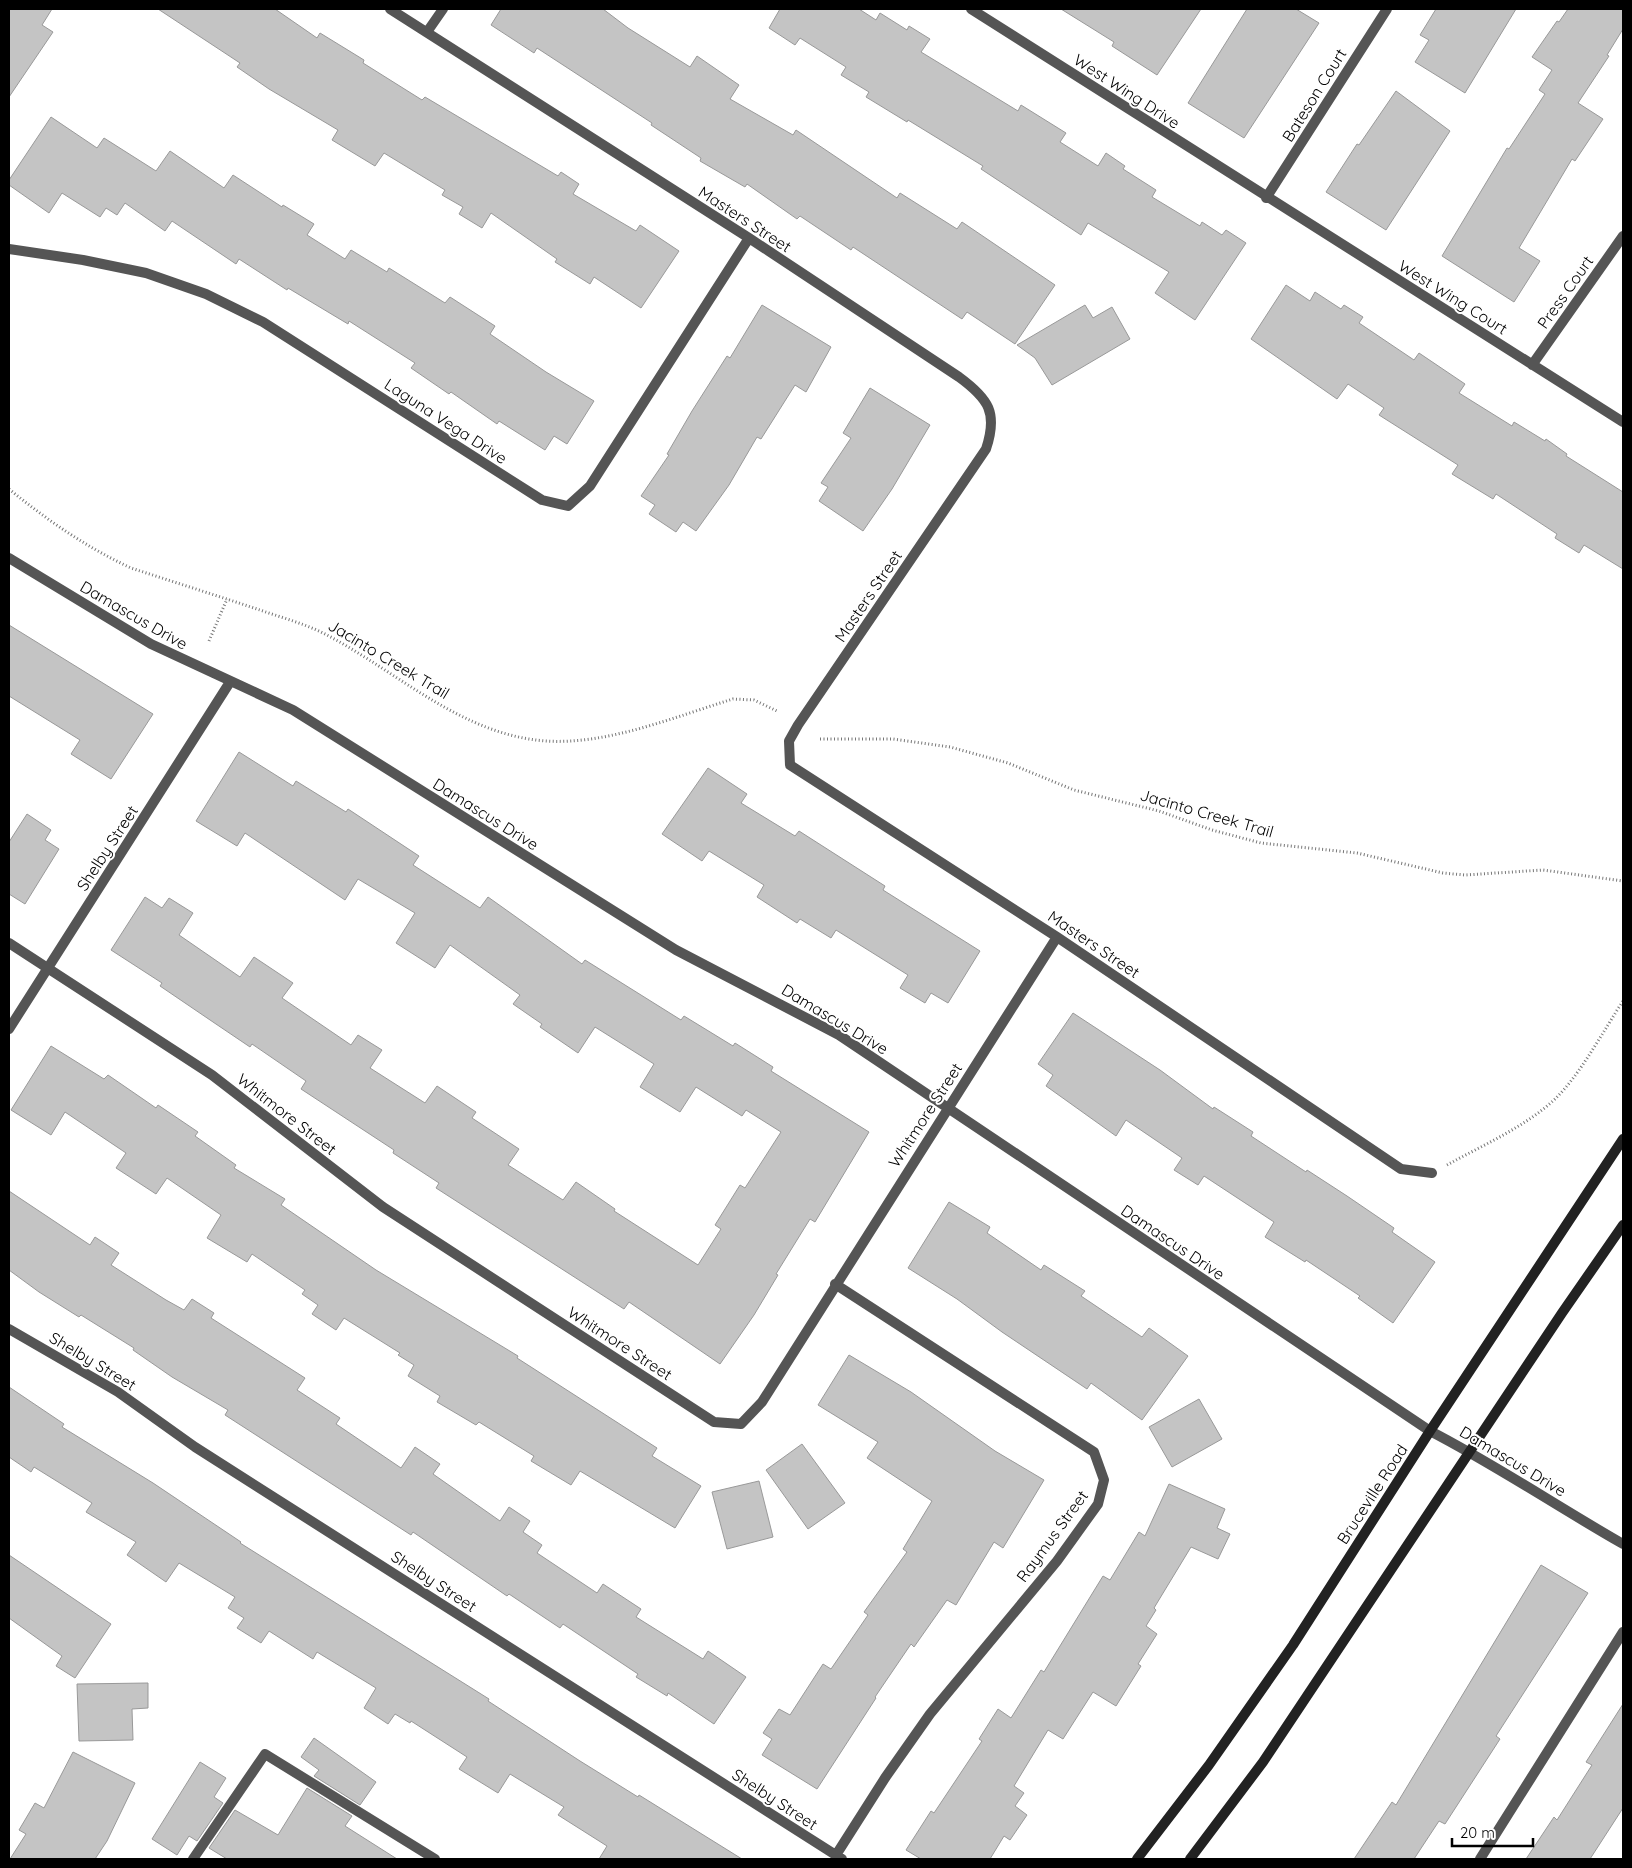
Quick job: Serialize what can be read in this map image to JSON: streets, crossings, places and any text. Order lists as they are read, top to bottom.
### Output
{
  "streets": {
    "main road": ["Bruceville Road"],
    "street": [
      "West Wing Drive",
      "Bateson Court",
      "Masters Street",
      "Press Court",
      "West Wing Court",
      "Laguna Vega Drive",
      "Damascus Drive",
      "Shelby Street",
      "Whitmore Street",
      "Raymus Street"
    ],
    "path": ["Jacinto Creek Trail"]
  },
  "crossings": [
    ["West Wing Drive", "Bateson Court"],
    ["West Wing Drive", "West Wing Court"],
    ["Bateson Court", "West Wing Court"],
    ["Masters Street", "Laguna Vega Drive"],
    ["Masters Street", "Whitmore Street"],
    ["Press Court", "West Wing Court"],
    ["Damascus Drive", "Shelby Street"],
    ["Damascus Drive", "Whitmore Street"],
    ["Damascus Drive", "Bruceville Road"],
    ["Shelby Street", "Whitmore Street"],
    ["Shelby Street", "Raymus Street"],
    ["Whitmore Street", "Raymus Street"]
  ],
  "scale_bar": "20 m"
}
